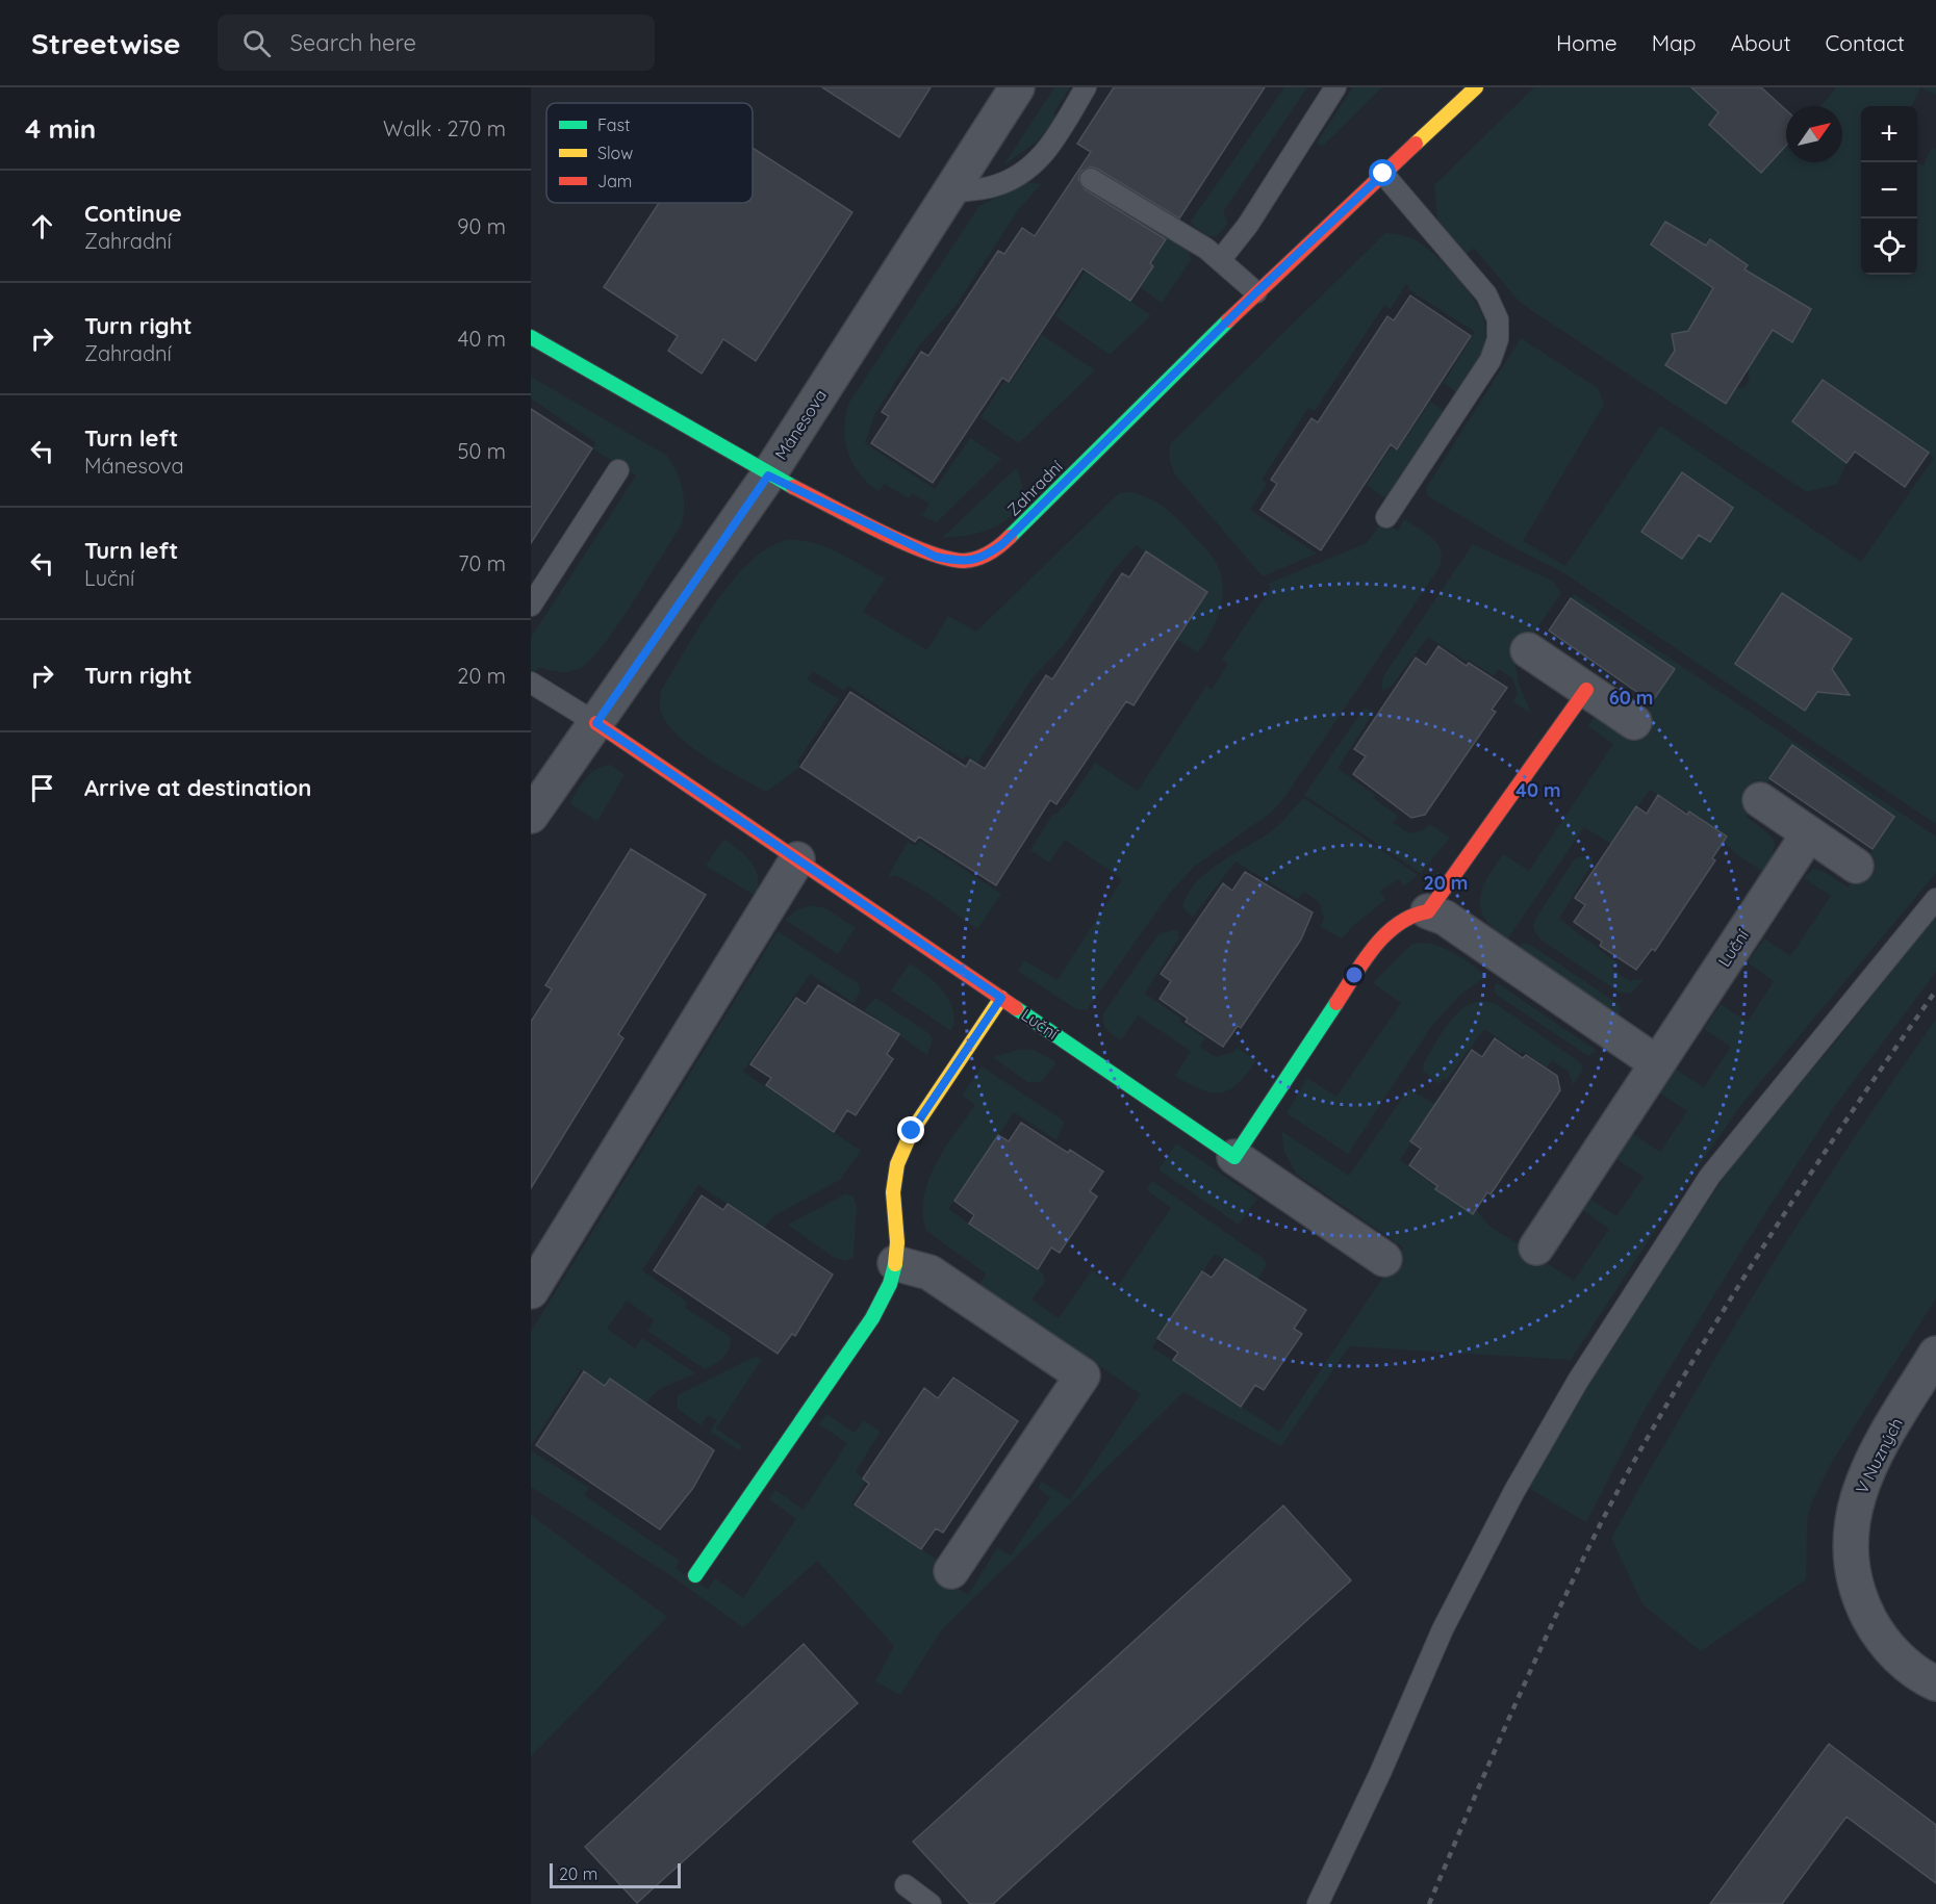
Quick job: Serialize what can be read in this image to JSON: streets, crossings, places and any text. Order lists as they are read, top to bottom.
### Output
{
  "streets": {
    "street": [
      "Mánesova",
      "Zahradní",
      "Luční",
      "V Nuzných"
    ]
  },
  "crossings": [
    ["Mánesova", "Zahradní"],
    ["Mánesova", "Luční"]
  ],
  "legend": ["Fast", "Slow", "Jam"],
  "scale_bar": "20 m",
  "north": "top right",
  "page": {
    "header": "Streetwise",
    "search": "Search here",
    "nav": [
      "Home",
      "Map",
      "About",
      "Contact"
    ],
    "heading": ["4 min", "Walk · 270 m"],
    "map_buttons": ["+", "−"],
    "list": [
      ["Continue", "Zahradní", "90 m"],
      ["Turn right", "Zahradní", "40 m"],
      ["Turn left", "Mánesova", "50 m"],
      ["Turn left", "Luční", "70 m"],
      ["Turn right", "20 m"],
      "Arrive at destination"
    ],
    "scale": "20 m"
  },
  "rings": ["60 m", "40 m", "20 m"]
}
